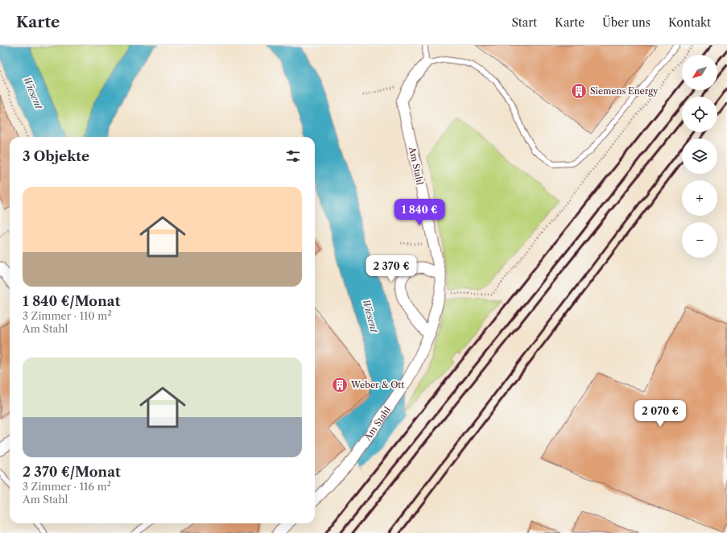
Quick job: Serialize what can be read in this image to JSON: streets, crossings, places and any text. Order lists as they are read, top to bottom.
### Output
{
  "streets": {
    "street": ["Am Stahl"]
  },
  "water": ["Wiesent"],
  "places": {
    "building": ["Siemens Energy", "Weber & Ott"]
  },
  "north": "bottom left",
  "page": {
    "header": "Karte",
    "nav": [
      "Start",
      "Karte",
      "Über uns",
      "Kontakt"
    ],
    "map_buttons": ["+", "−"],
    "heading": "3 Objekte",
    "list": [
      {
        "name": "1 840 €/Monat",
        "note": "3 Zimmer · 110 m² · Am Stahl"
      },
      {
        "name": "2 370 €/Monat",
        "note": "3 Zimmer · 116 m² · Am Stahl"
      }
    ],
    "price": ["1 840 €", "2 370 €", "2 070 €"]
  }
}
